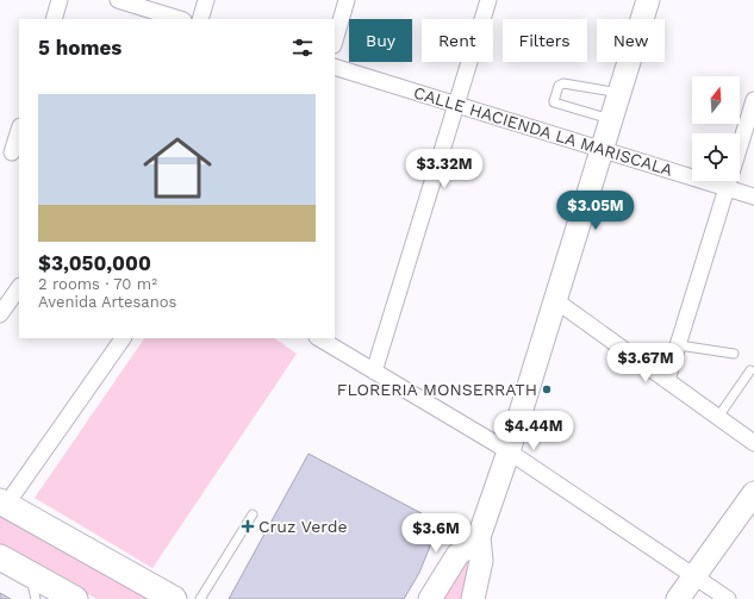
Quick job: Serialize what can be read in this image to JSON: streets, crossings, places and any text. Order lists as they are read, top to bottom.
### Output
{
  "streets": {
    "street": ["CALLE HACIENDA LA MARISCALA"]
  },
  "places": {
    "other": ["FLORERIA MONSERRATH"],
    "health": ["Cruz Verde"]
  },
  "north": "top",
  "page": {
    "chip": [
      "Buy",
      "Rent",
      "Filters",
      "New"
    ],
    "heading": "5 homes",
    "list": [
      {
        "name": "$3,050,000",
        "note": "2 rooms · 70 m² · Avenida Artesanos"
      }
    ],
    "price": [
      "$3.32M",
      "$3.05M",
      "$3.67M",
      "$4.44M",
      "$3.6M"
    ]
  }
}
